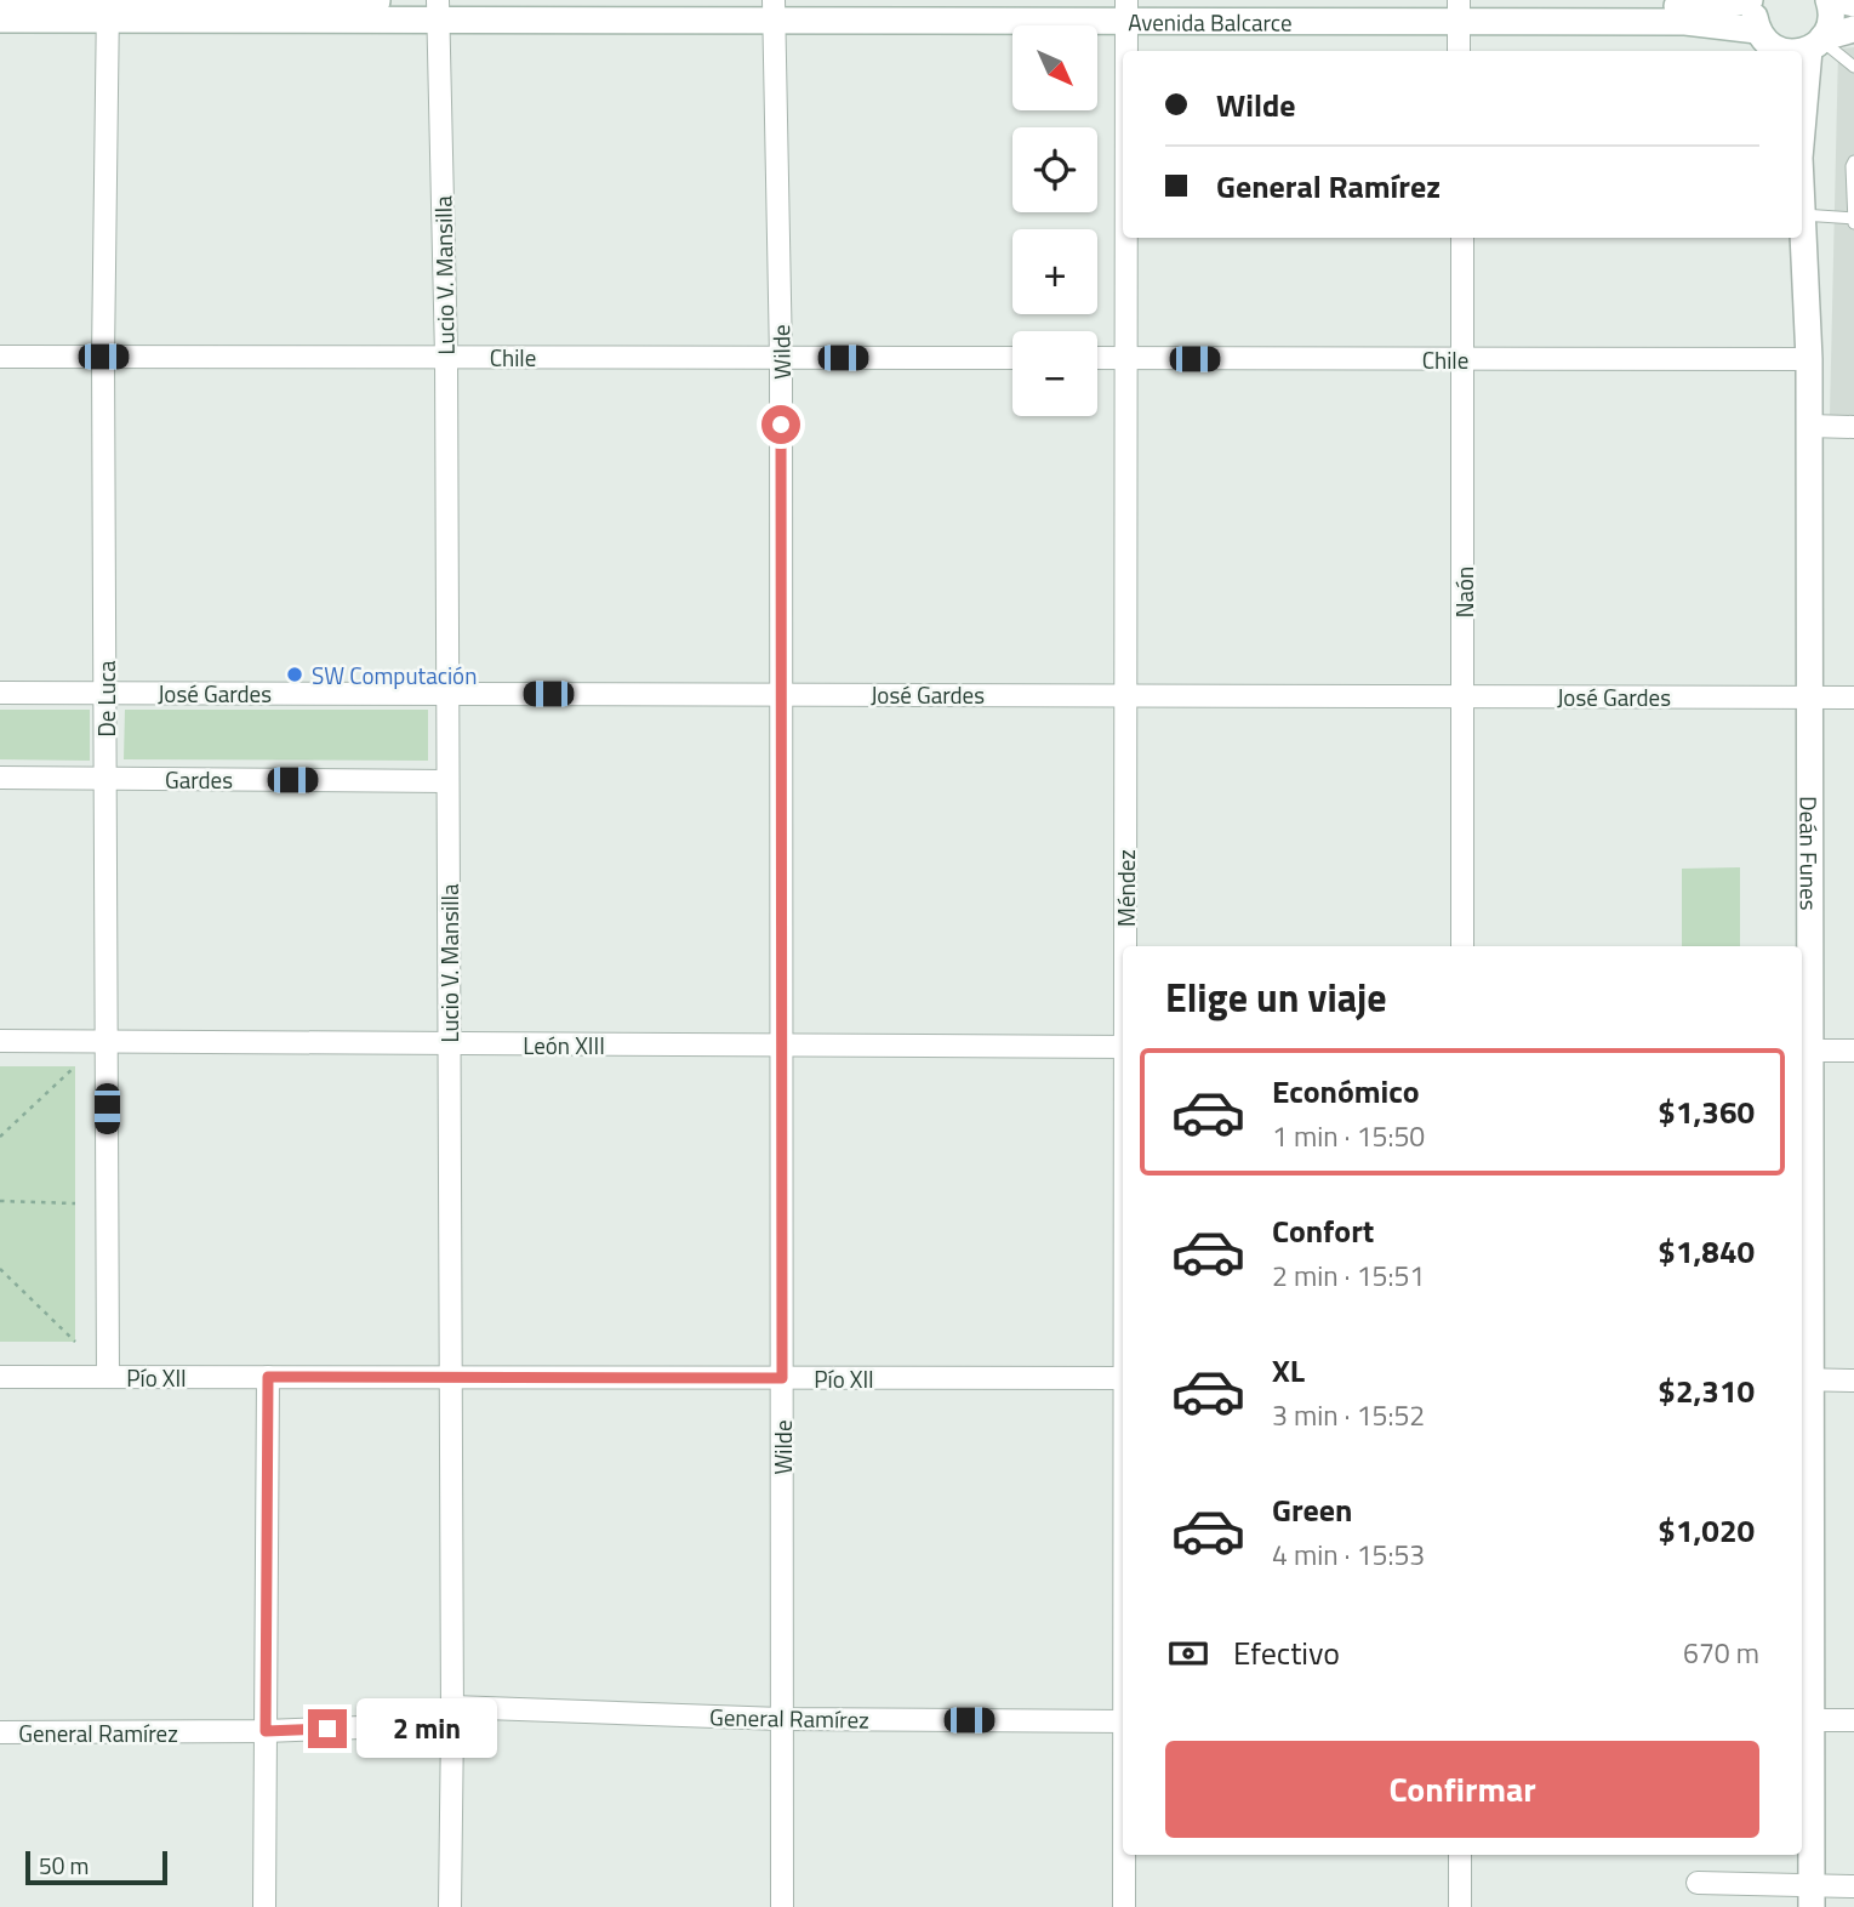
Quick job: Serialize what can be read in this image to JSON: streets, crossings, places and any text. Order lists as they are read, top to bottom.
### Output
{
  "streets": {
    "main road": ["Avenida Balcarce", "Deán Funes"],
    "street": [
      "Lucio V. Mansilla",
      "Wilde",
      "Chile",
      "Naón",
      "José Gardes",
      "De Luca",
      "Gardes",
      "Méndez",
      "León XIII",
      "Pío XII",
      "General Ramírez"
    ]
  },
  "crossings": [
    ["Avenida Balcarce", "Lucio V. Mansilla"],
    ["Avenida Balcarce", "Wilde"],
    ["Avenida Balcarce", "De Luca"],
    ["Avenida Balcarce", "Deán Funes"],
    ["Avenida Balcarce", "Méndez"],
    ["Lucio V. Mansilla", "Chile"],
    ["Lucio V. Mansilla", "José Gardes"],
    ["Lucio V. Mansilla", "Gardes"],
    ["Lucio V. Mansilla", "León XIII"],
    ["Lucio V. Mansilla", "Pío XII"],
    ["Lucio V. Mansilla", "General Ramírez"],
    ["Wilde", "Chile"],
    ["Wilde", "José Gardes"],
    ["Wilde", "León XIII"],
    ["Wilde", "Pío XII"],
    ["Wilde", "General Ramírez"],
    ["Chile", "Naón"],
    ["Chile", "De Luca"],
    ["Chile", "Deán Funes"],
    ["Chile", "Méndez"],
    ["Naón", "José Gardes"],
    ["José Gardes", "De Luca"],
    ["José Gardes", "Deán Funes"],
    ["José Gardes", "Méndez"],
    ["De Luca", "Gardes"],
    ["De Luca", "León XIII"],
    ["De Luca", "Pío XII"]
  ],
  "places": ["SW Computación"],
  "scale_bar": "50 m",
  "north": "bottom right",
  "page": {
    "map_buttons": ["+", "−"],
    "banner": ["Wilde", "General Ramírez"],
    "heading": "Elige un viaje",
    "list": [
      {
        "name": "Económico",
        "note": "1 min · 15:50",
        "value": "$1,360"
      },
      {
        "name": "Confort",
        "note": "2 min · 15:51",
        "value": "$1,840"
      },
      {
        "name": "XL",
        "note": "3 min · 15:52",
        "value": "$2,310"
      },
      {
        "name": "Green",
        "note": "4 min · 15:53",
        "value": "$1,020"
      }
    ],
    "pay": ["Efectivo", "670 m"],
    "bubble": "2 min",
    "buttons": "Confirmar",
    "scale": "50 m"
  }
}
